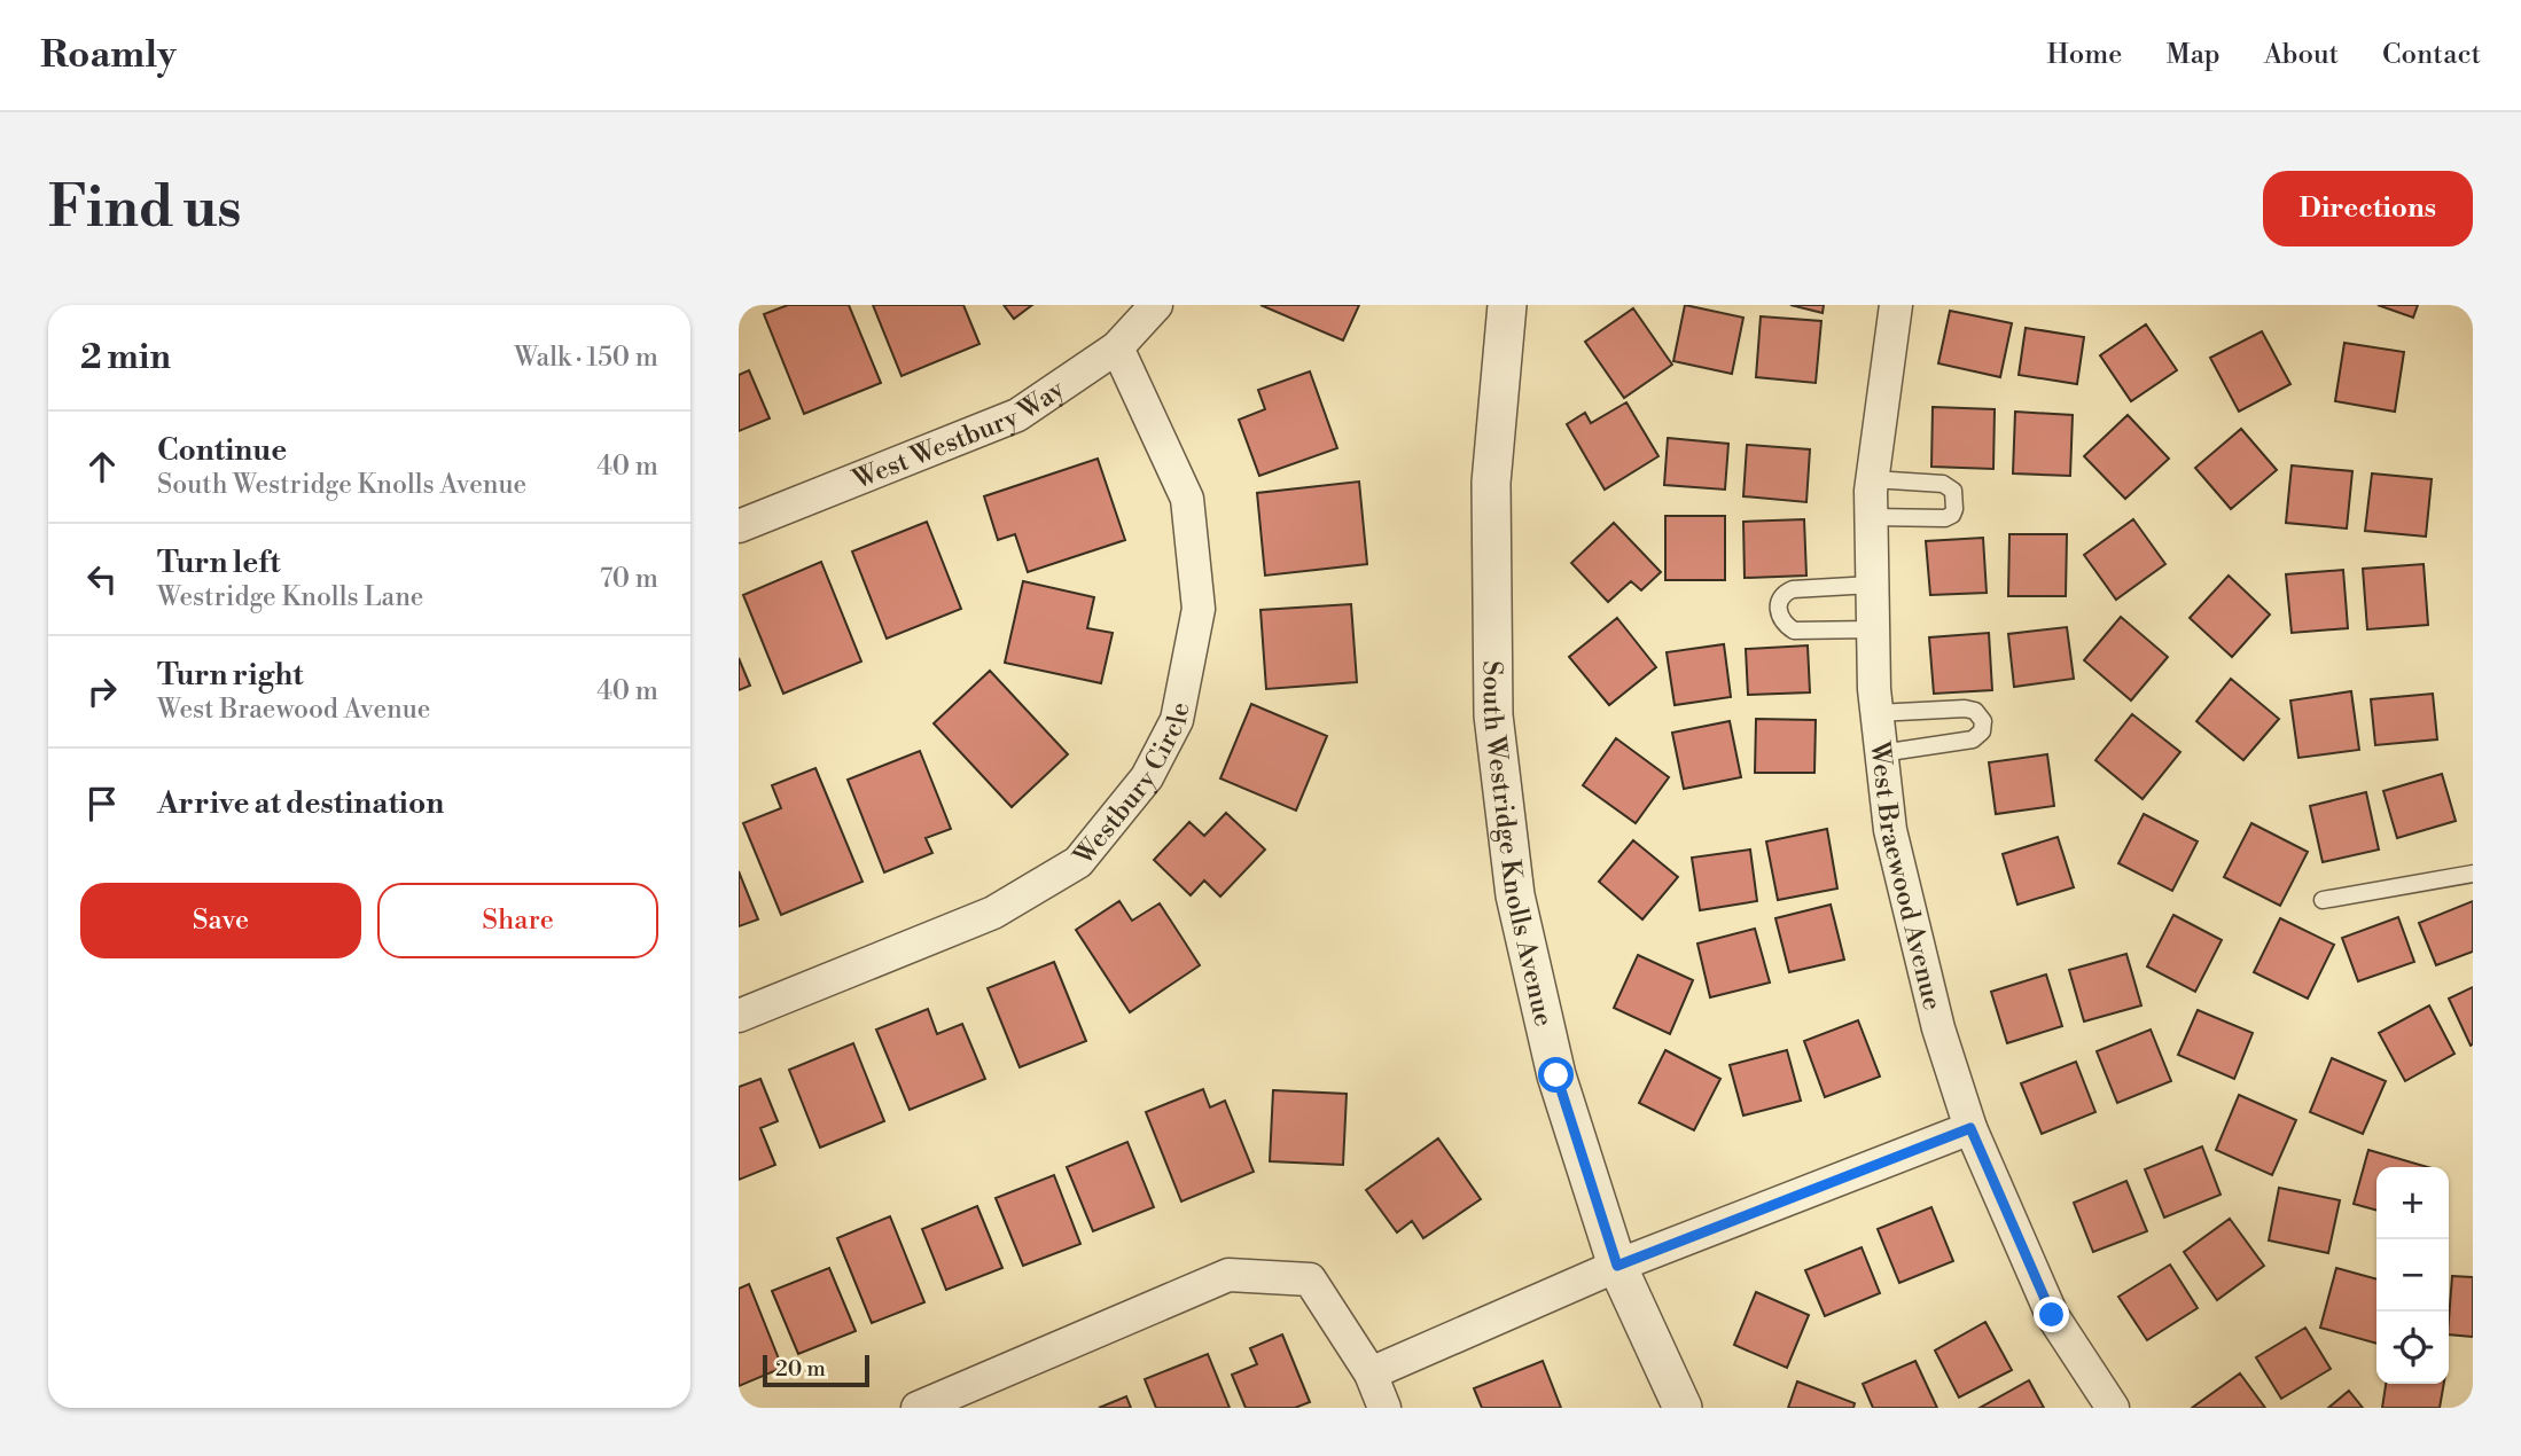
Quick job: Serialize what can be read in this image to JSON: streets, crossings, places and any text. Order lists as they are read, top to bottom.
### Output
{
  "streets": {
    "street": [
      "West Westbury Way",
      "Westbury Circle",
      "South Westridge Knolls Avenue",
      "West Braewood Avenue"
    ]
  },
  "crossings": [
    ["West Westbury Way", "Westbury Circle"]
  ],
  "scale_bar": "20 m",
  "page": {
    "header": "Roamly",
    "nav": [
      "Home",
      "Map",
      "About",
      "Contact"
    ],
    "buttons": [
      "Directions",
      ["Save", "Share"]
    ],
    "title": "Find us",
    "heading": ["2 min", "Walk · 150 m"],
    "list": [
      ["Continue", "South Westridge Knolls Avenue", "40 m"],
      ["Turn left", "Westridge Knolls Lane", "70 m"],
      ["Turn right", "West Braewood Avenue", "40 m"],
      "Arrive at destination"
    ],
    "map_buttons": ["+", "−"],
    "scale": "20 m"
  }
}
